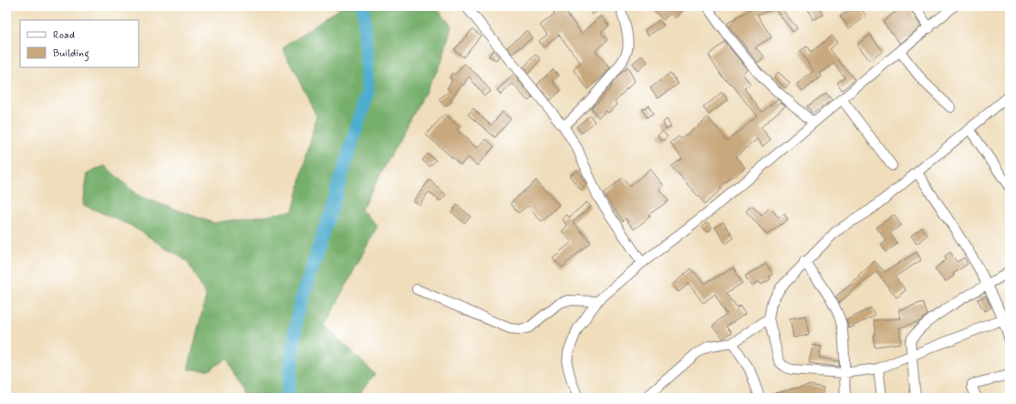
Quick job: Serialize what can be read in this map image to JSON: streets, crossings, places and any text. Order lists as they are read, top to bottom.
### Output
{
  "legend": ["Road", "Building"]
}
